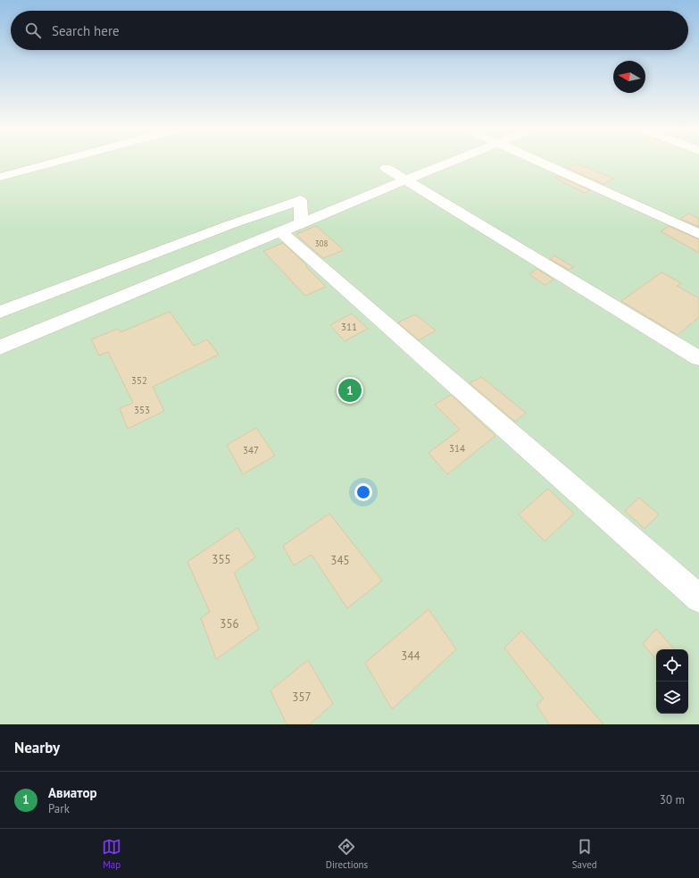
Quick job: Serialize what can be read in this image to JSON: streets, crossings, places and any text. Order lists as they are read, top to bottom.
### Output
{
  "house_numbers": [
    "308",
    "311",
    "352",
    "353",
    "314",
    "347",
    "355",
    "345",
    "356",
    "344",
    "357"
  ],
  "north": "left",
  "page": {
    "search": "Search here",
    "pins": "1",
    "heading": "Nearby",
    "list": [
      {
        "mark": "1",
        "name": "Авиатор",
        "note": "Park",
        "value": "30 m"
      }
    ],
    "nav": ["Map", "Directions", "Saved"]
  }
}
